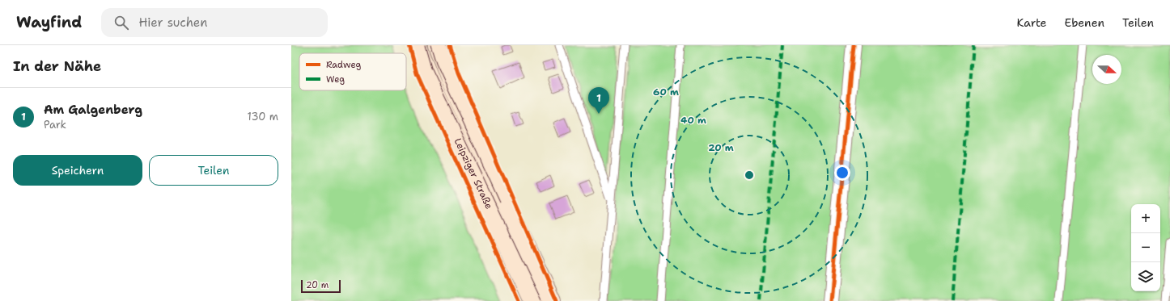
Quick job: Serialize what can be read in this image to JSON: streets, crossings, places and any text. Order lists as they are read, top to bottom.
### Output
{
  "streets": {
    "main road": ["Leipziger Straße"]
  },
  "legend": ["Radweg", "Weg"],
  "scale_bar": "20 m",
  "north": "right",
  "page": {
    "header": "Wayfind",
    "search": "Hier suchen",
    "nav": ["Karte", "Ebenen", "Teilen"],
    "heading": "In der Nähe",
    "list": [
      {
        "mark": "1",
        "name": "Am Galgenberg",
        "note": "Park",
        "value": "130 m"
      }
    ],
    "pins": "1",
    "buttons": ["Speichern", "Teilen"],
    "map_buttons": ["+", "−"],
    "scale": "20 m"
  },
  "rings": ["60 m", "40 m", "20 m"]
}
